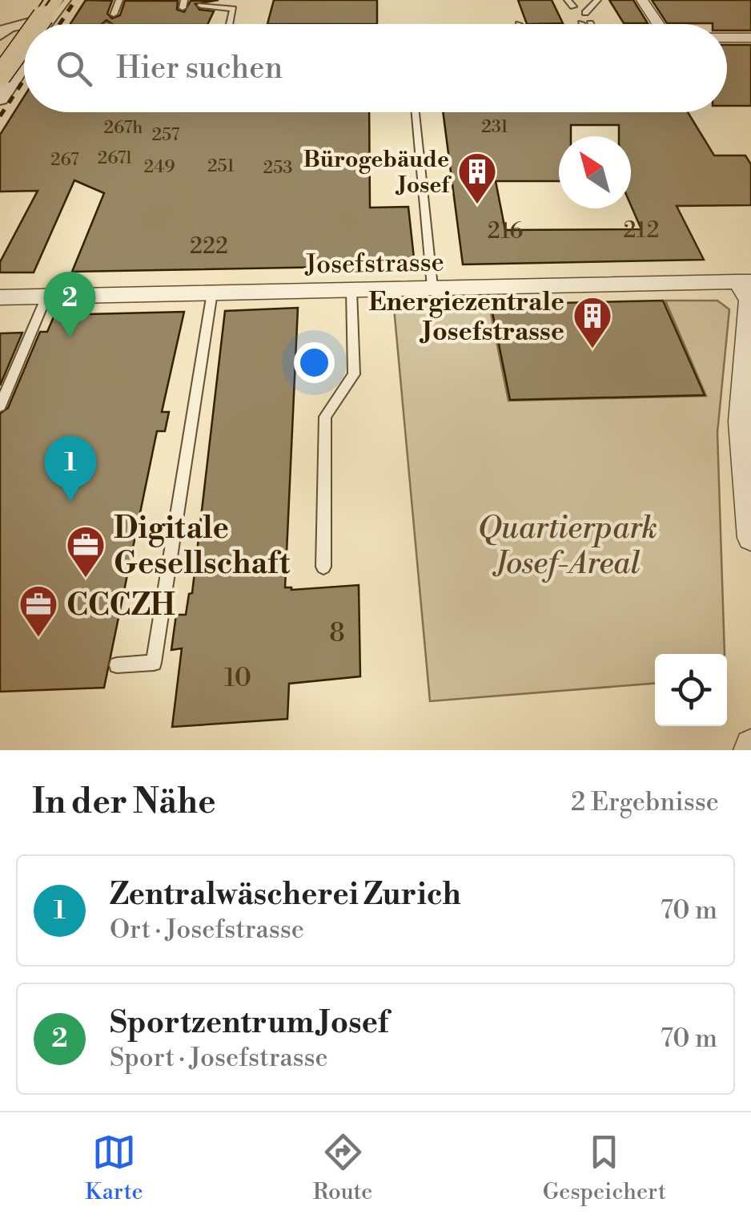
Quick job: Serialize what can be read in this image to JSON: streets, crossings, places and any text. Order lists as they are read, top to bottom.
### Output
{
  "streets": {
    "street": ["Josefstrasse"]
  },
  "parks": ["Quartierpark Josef-Areal"],
  "places": {
    "building": ["Bürogebäude Josef", "Energiezentrale Josefstrasse"],
    "office": ["Digitale Gesellschaft", "CCCZH"]
  },
  "house_numbers": [
    "231",
    "267h",
    "257",
    "267l",
    "267",
    "251",
    "249",
    "253",
    "212",
    "216",
    "222",
    "8",
    "10"
  ],
  "north": "top left",
  "page": {
    "search": "Hier suchen",
    "pins": ["2", "1"],
    "heading": ["In der Nähe", "2 Ergebnisse"],
    "list": [
      {
        "mark": "1",
        "name": "Zentralwäscherei Zurich",
        "note": "Ort · Josefstrasse",
        "value": "70 m"
      },
      {
        "mark": "2",
        "name": "Sportzentrum Josef",
        "note": "Sport · Josefstrasse",
        "value": "70 m"
      }
    ],
    "nav": ["Karte", "Route", "Gespeichert"]
  }
}
